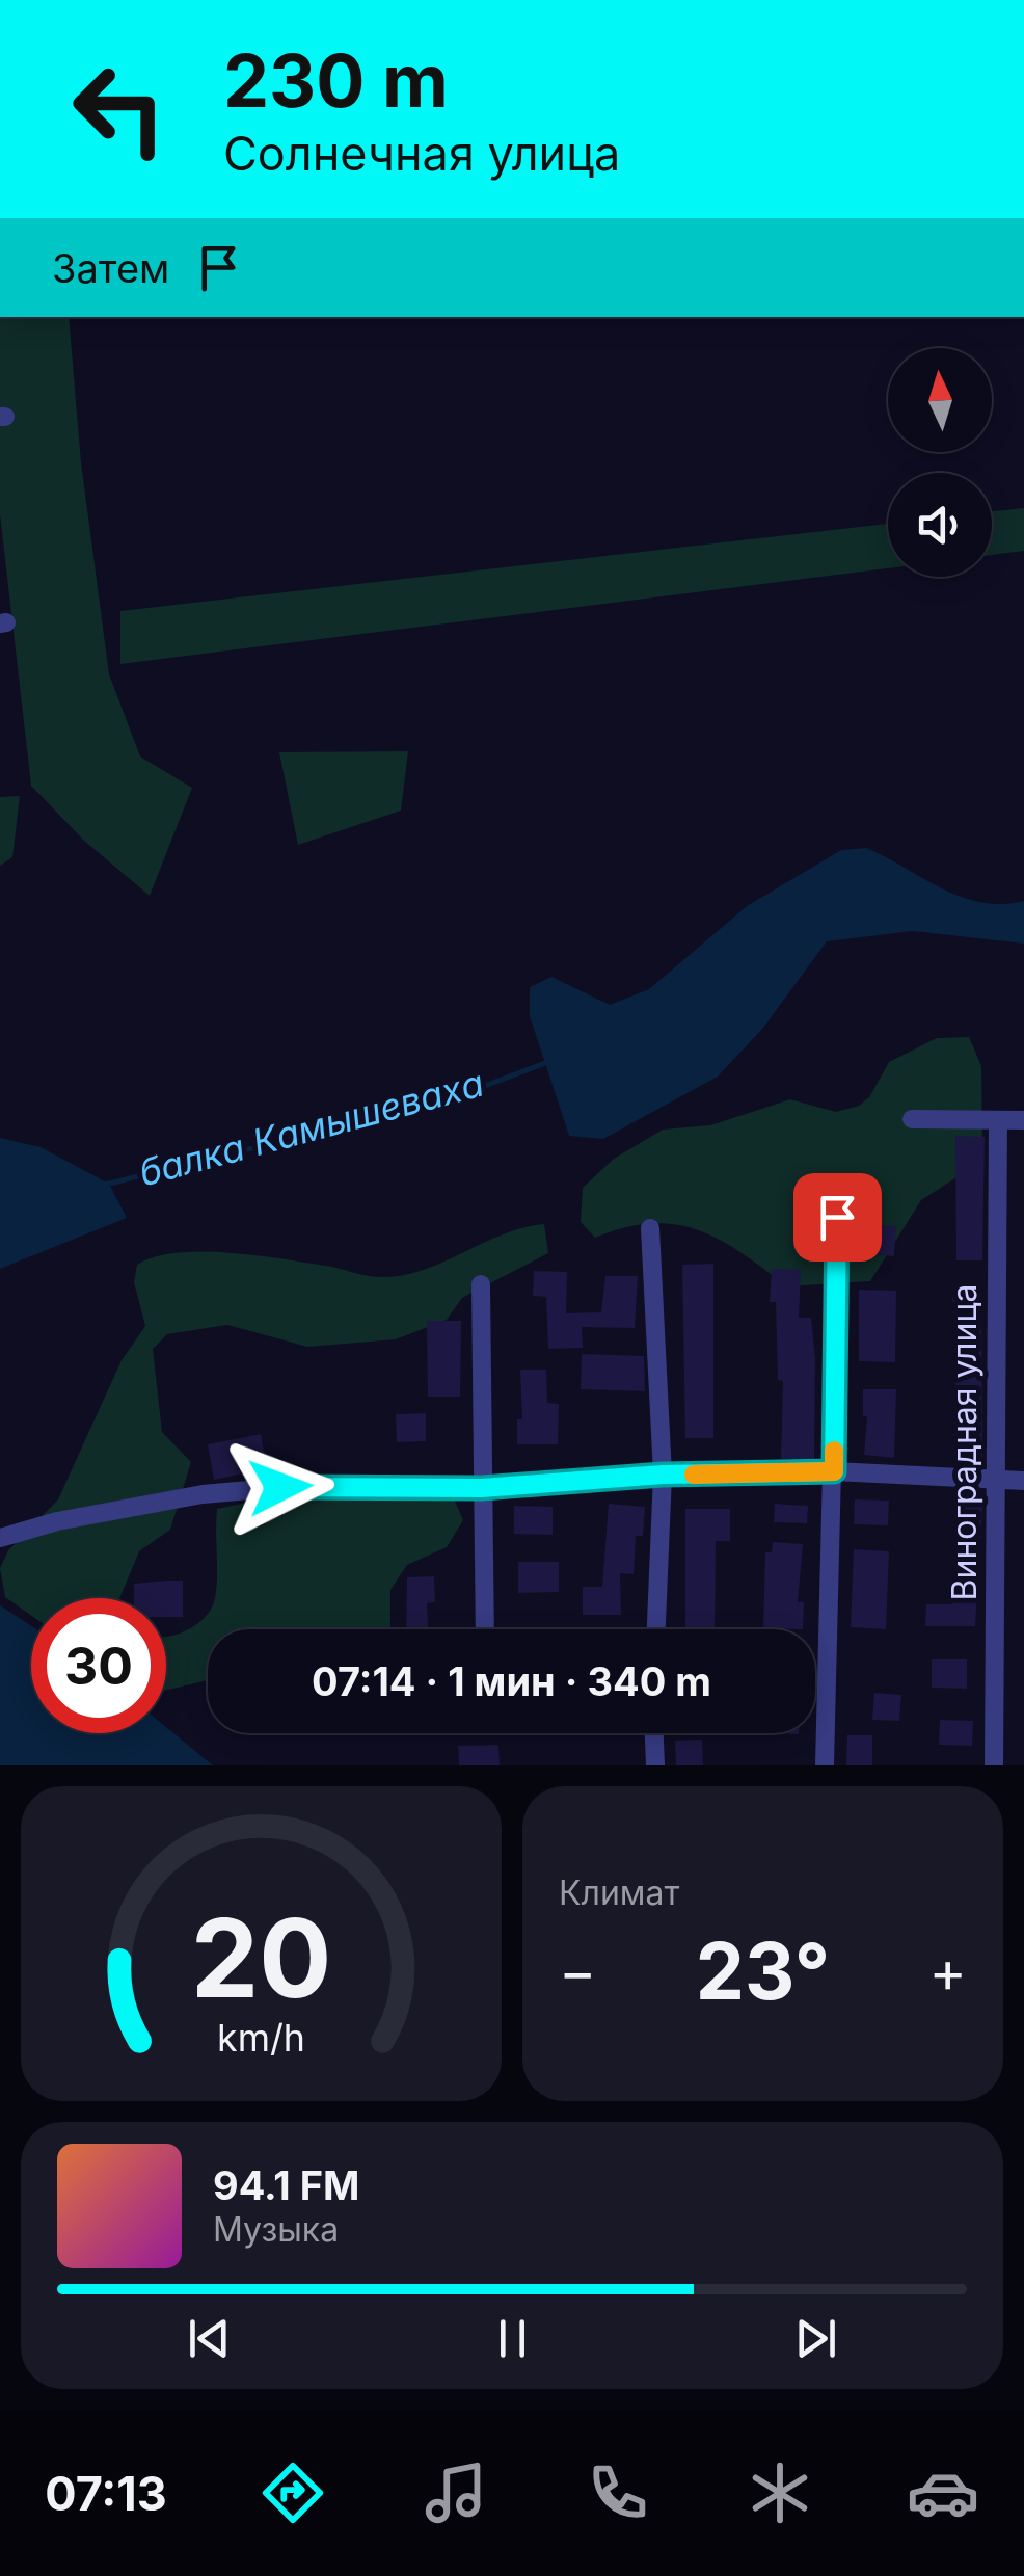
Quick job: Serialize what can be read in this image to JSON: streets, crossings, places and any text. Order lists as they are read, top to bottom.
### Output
{
  "streets": {
    "street": ["Виноградная улица"]
  },
  "water": ["балка Камышеваха"],
  "north": "top",
  "page": {
    "turn": ["230 m", "Солнечная улица"],
    "then": "Затем",
    "limit": "30",
    "trip": "07:14 · 1 мин · 340 m",
    "tile": "Климат",
    "heat": ["−", "23°", "+"],
    "song": ["94.1 FM", "Музыка"],
    "tabs": "07:13",
    "gauge": ["20", "km/h"]
  }
}
